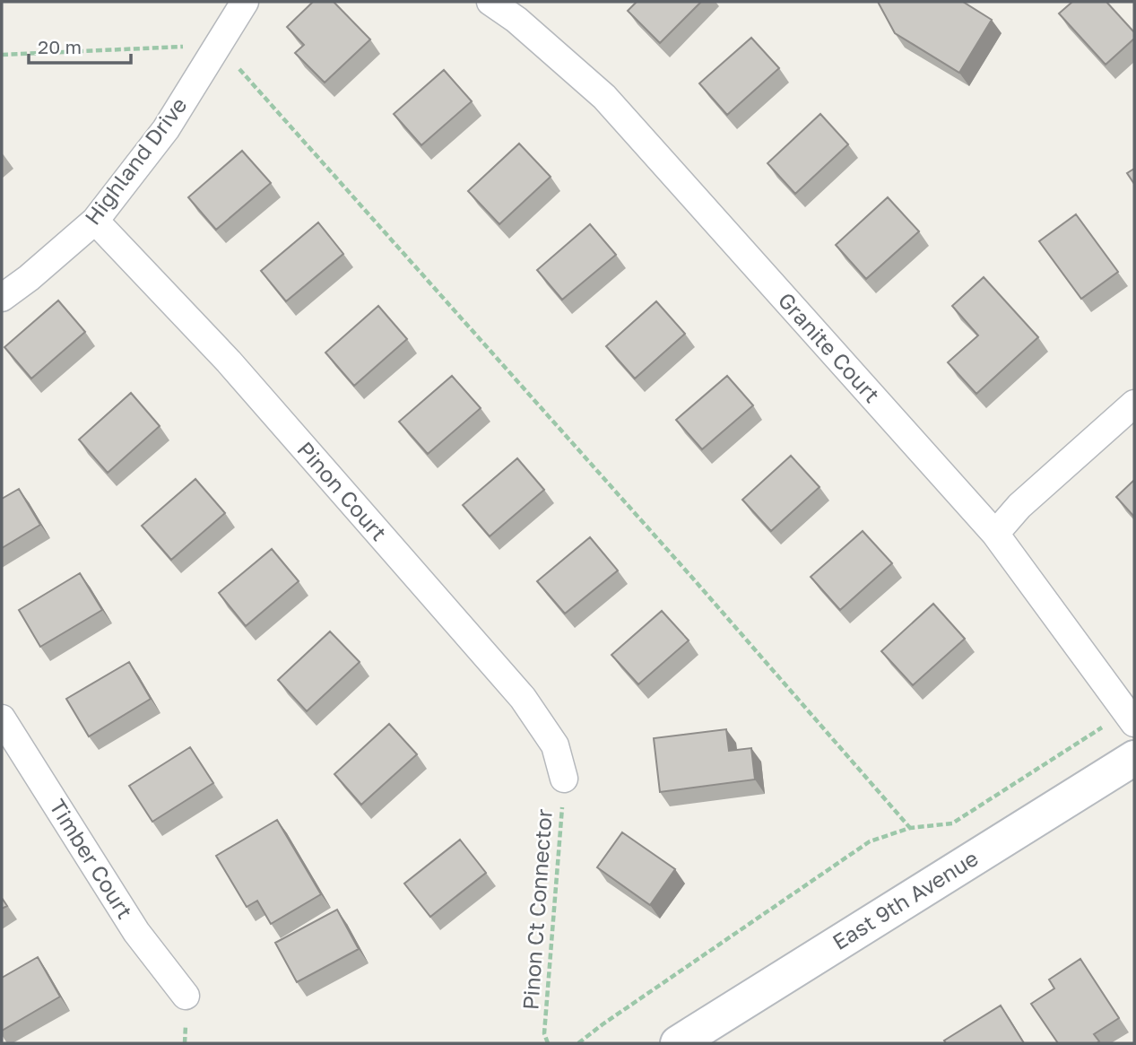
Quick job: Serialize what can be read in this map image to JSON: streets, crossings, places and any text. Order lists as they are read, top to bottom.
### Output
{
  "streets": {
    "main road": ["East 9th Avenue"],
    "street": [
      "Highland Drive",
      "Granite Court",
      "Pinon Court",
      "Timber Court"
    ],
    "path": ["Pinon Ct Connector"]
  },
  "crossings": [
    ["Highland Drive", "Pinon Court"],
    ["Pinon Court", "Pinon Ct Connector"]
  ],
  "scale_bar": "20 m"
}
